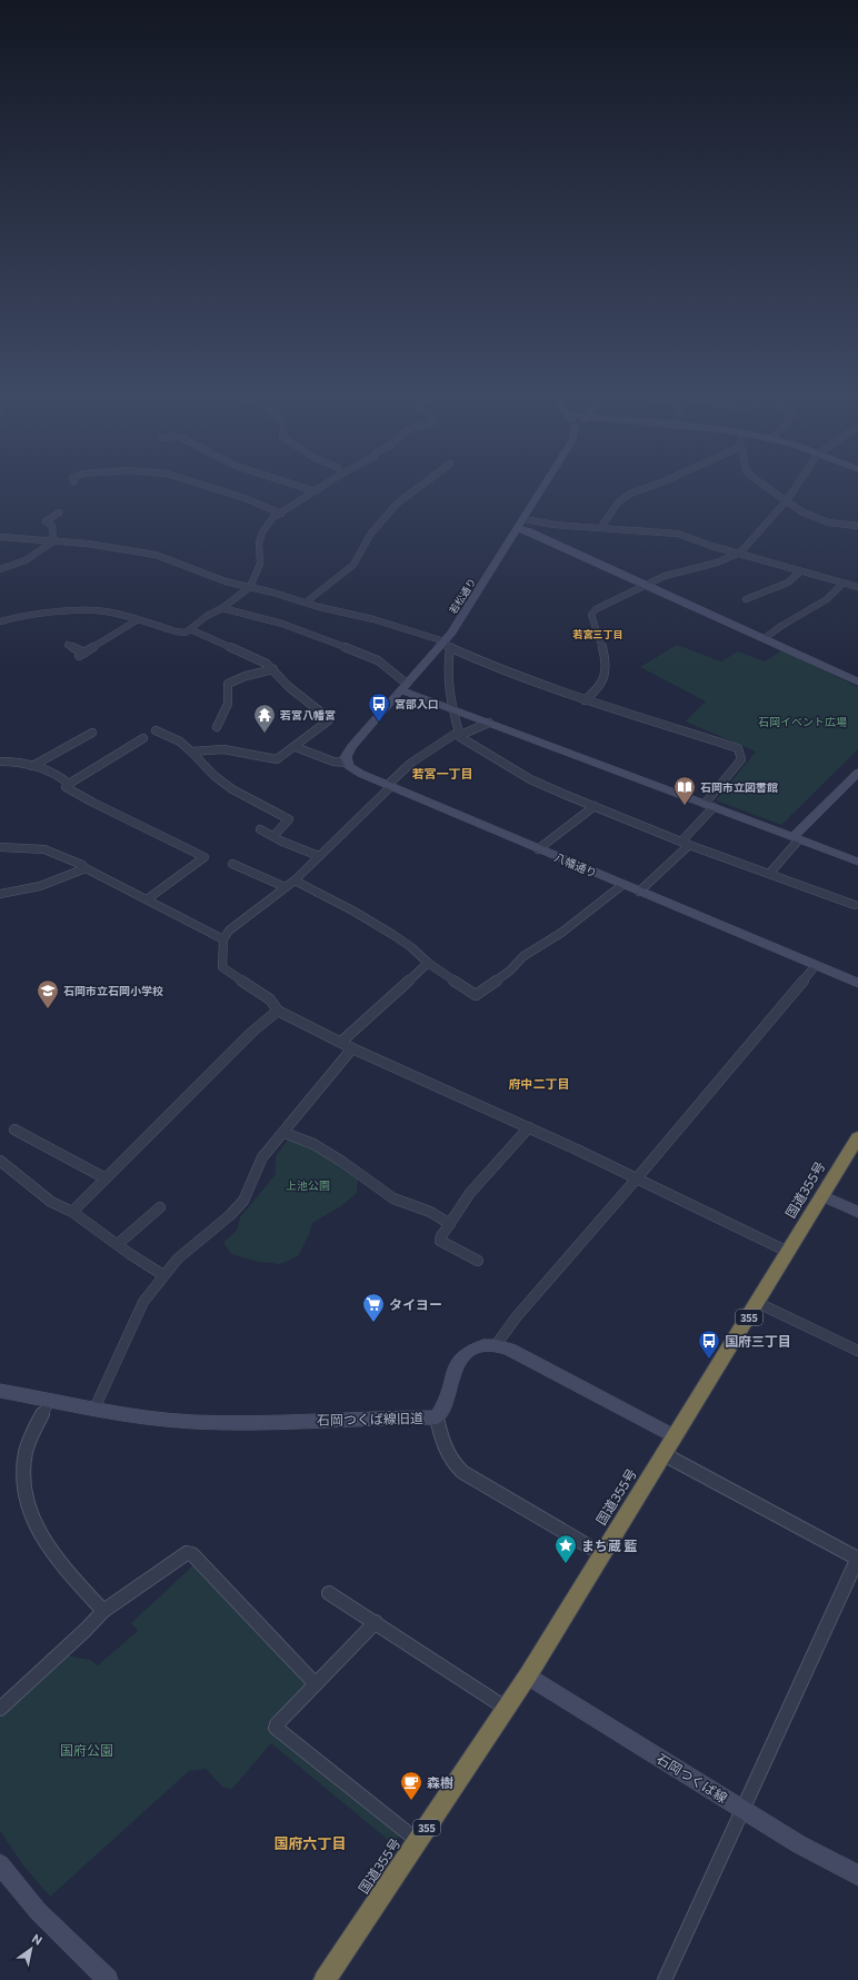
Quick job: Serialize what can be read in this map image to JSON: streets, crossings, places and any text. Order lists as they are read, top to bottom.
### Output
{
  "streets": {
    "highway": ["国道355号", "355"],
    "street": [
      "若松通り",
      "八幡通り",
      "石岡つくば線旧道",
      "石岡つくば線"
    ]
  },
  "crossings": [
    ["若松通り", "八幡通り"],
    ["国道355号", "石岡つくば線旧道"],
    ["国道355号", "石岡つくば線"]
  ],
  "districts": [
    "若宮三丁目",
    "若宮一丁目",
    "府中二丁目",
    "国府六丁目"
  ],
  "parks": ["石岡イベント広場", "上池公園", "国府公園"],
  "places": {
    "bus stop": ["宮部入口", "国府三丁目"],
    "temple": ["若宮八幡宮"],
    "library": ["石岡市立図書館"],
    "school or university": ["石岡市立石岡小学校"],
    "supermarket": ["タイヨー"],
    "place": ["まち蔵 藍"],
    "cafe": ["森樹"]
  },
  "north": "top right"
}
